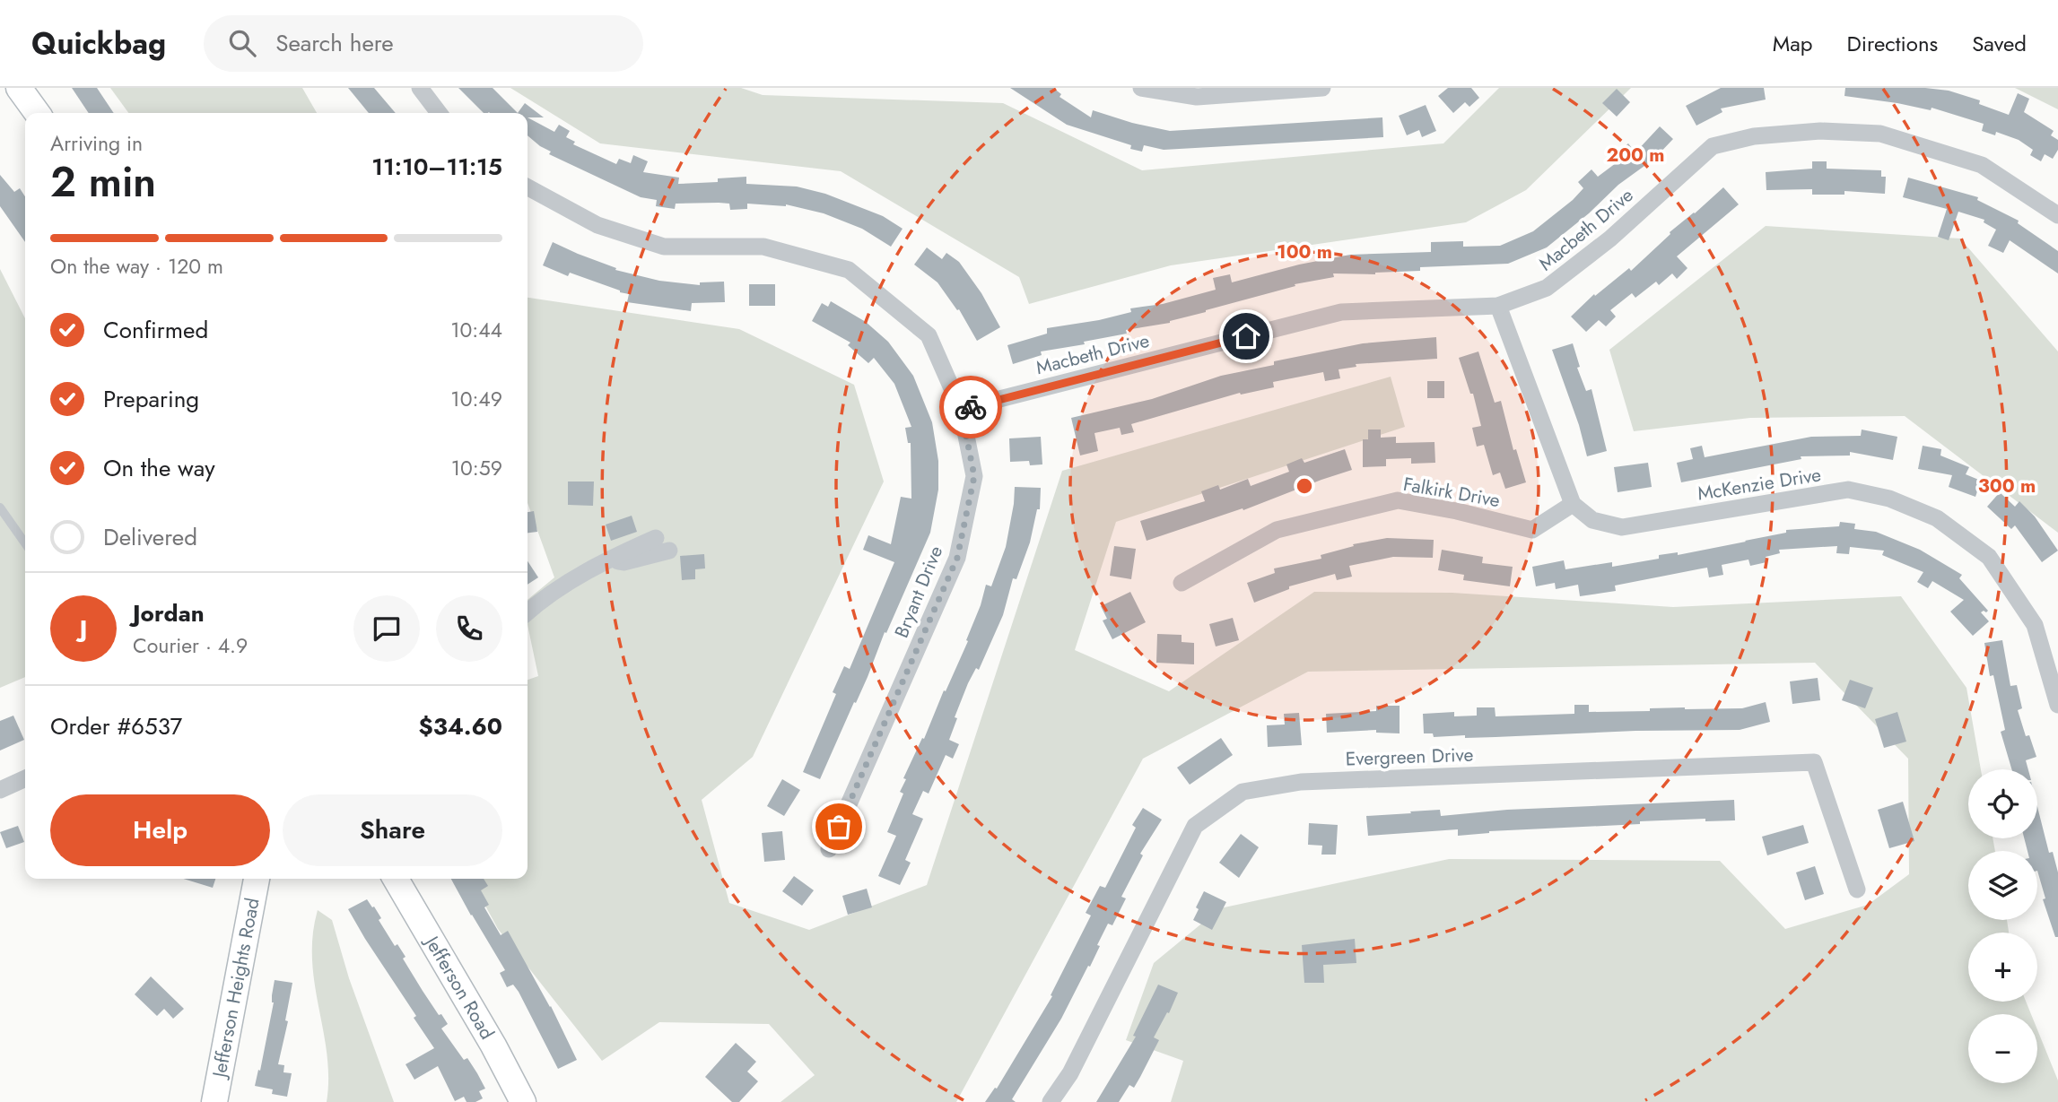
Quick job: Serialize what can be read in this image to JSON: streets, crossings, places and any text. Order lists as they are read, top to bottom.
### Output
{
  "streets": {
    "street": [
      "Macbeth Drive",
      "McKenzie Drive",
      "Falkirk Drive",
      "Bryant Drive",
      "Evergreen Drive",
      "Jefferson Road",
      "Jefferson Heights Road"
    ]
  },
  "crossings": [
    ["Macbeth Drive", "Bryant Drive"],
    ["McKenzie Drive", "Falkirk Drive"]
  ],
  "page": {
    "header": "Quickbag",
    "search": "Search here",
    "nav": ["Map", "Directions", "Saved"],
    "heading": ["2 min", "Arriving in", "11:10–11:15"],
    "panel": [
      "Jordan",
      "Courier · 4.9",
      "Order #6537",
      "$34.60"
    ],
    "bar": "On the way · 120 m",
    "list": [
      ["Confirmed", "10:44"],
      ["Preparing", "10:49"],
      ["On the way", "10:59"],
      "Delivered"
    ],
    "round": "J",
    "map_buttons": ["+", "−"],
    "buttons": ["Help", "Share"]
  },
  "rings": ["200 m", "100 m", "300 m"]
}
